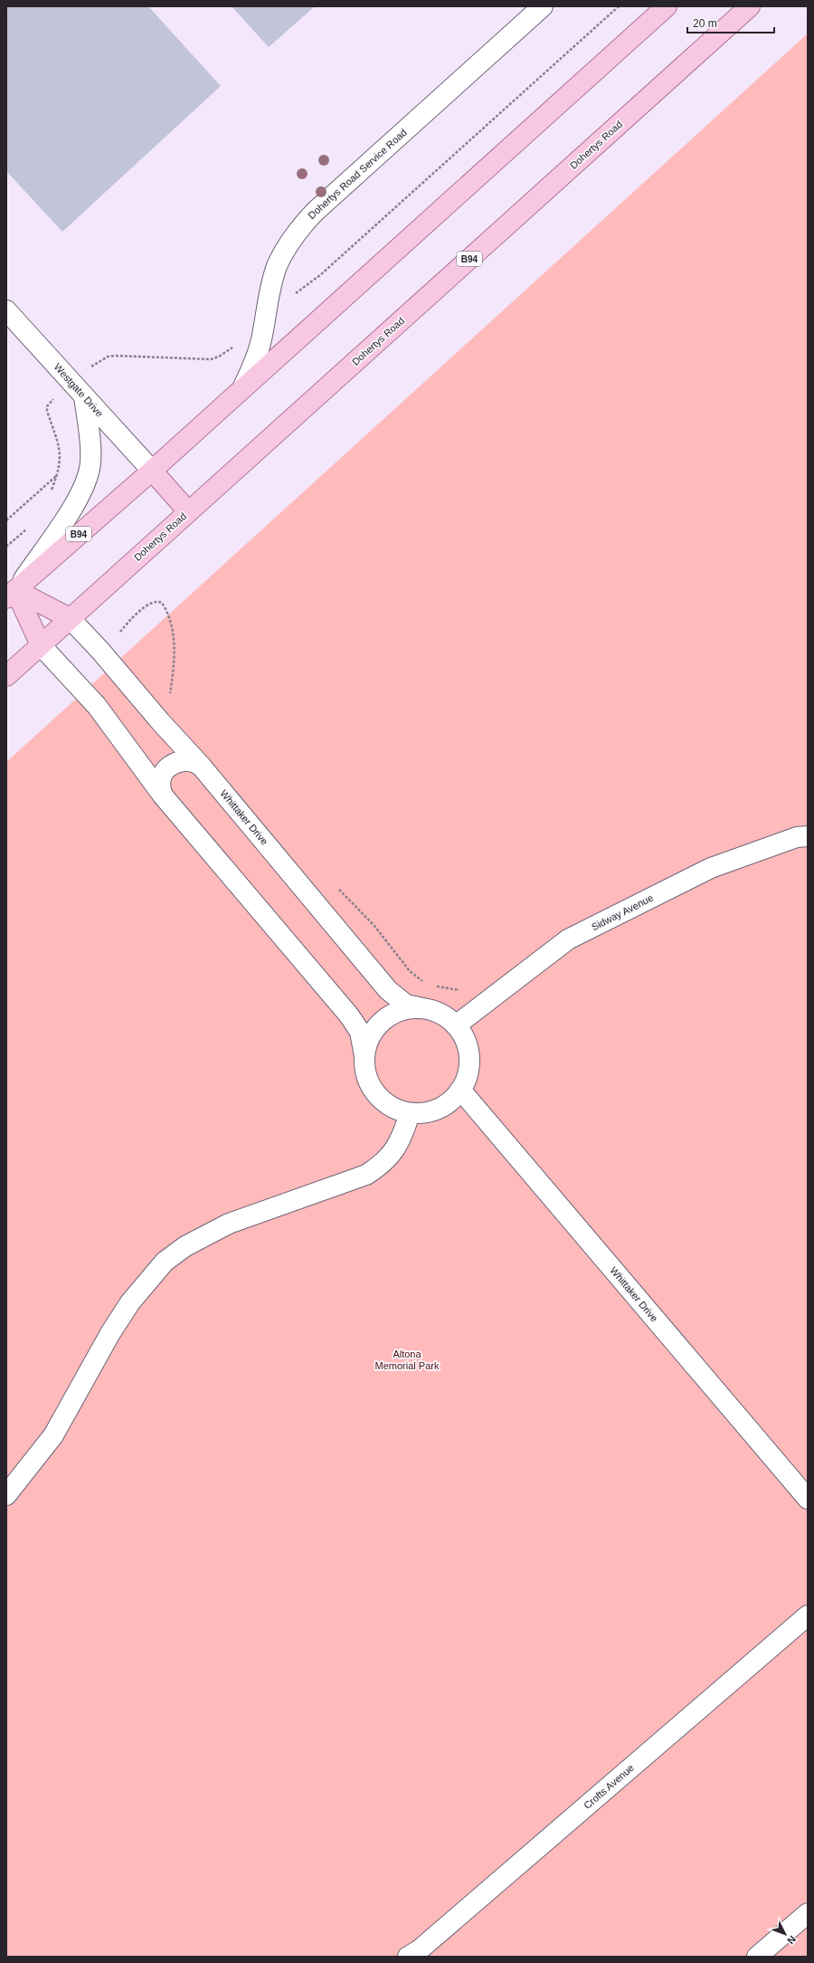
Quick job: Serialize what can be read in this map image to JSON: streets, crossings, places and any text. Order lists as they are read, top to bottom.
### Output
{
  "streets": {
    "main road": ["Dohertys Road", "B94"],
    "street": [
      "Dohertys Road Service Road",
      "Westgate Drive",
      "Whittaker Drive",
      "Sidway Avenue",
      "Crofts Avenue"
    ]
  },
  "crossings": [
    ["Dohertys Road", "Whittaker Drive"],
    ["Dohertys Road Service Road", "B94"],
    ["B94", "Westgate Drive"],
    ["Whittaker Drive", "Sidway Avenue"]
  ],
  "parks": ["Altona Memorial Park"],
  "scale_bar": "20 m",
  "north": "bottom right"
}
